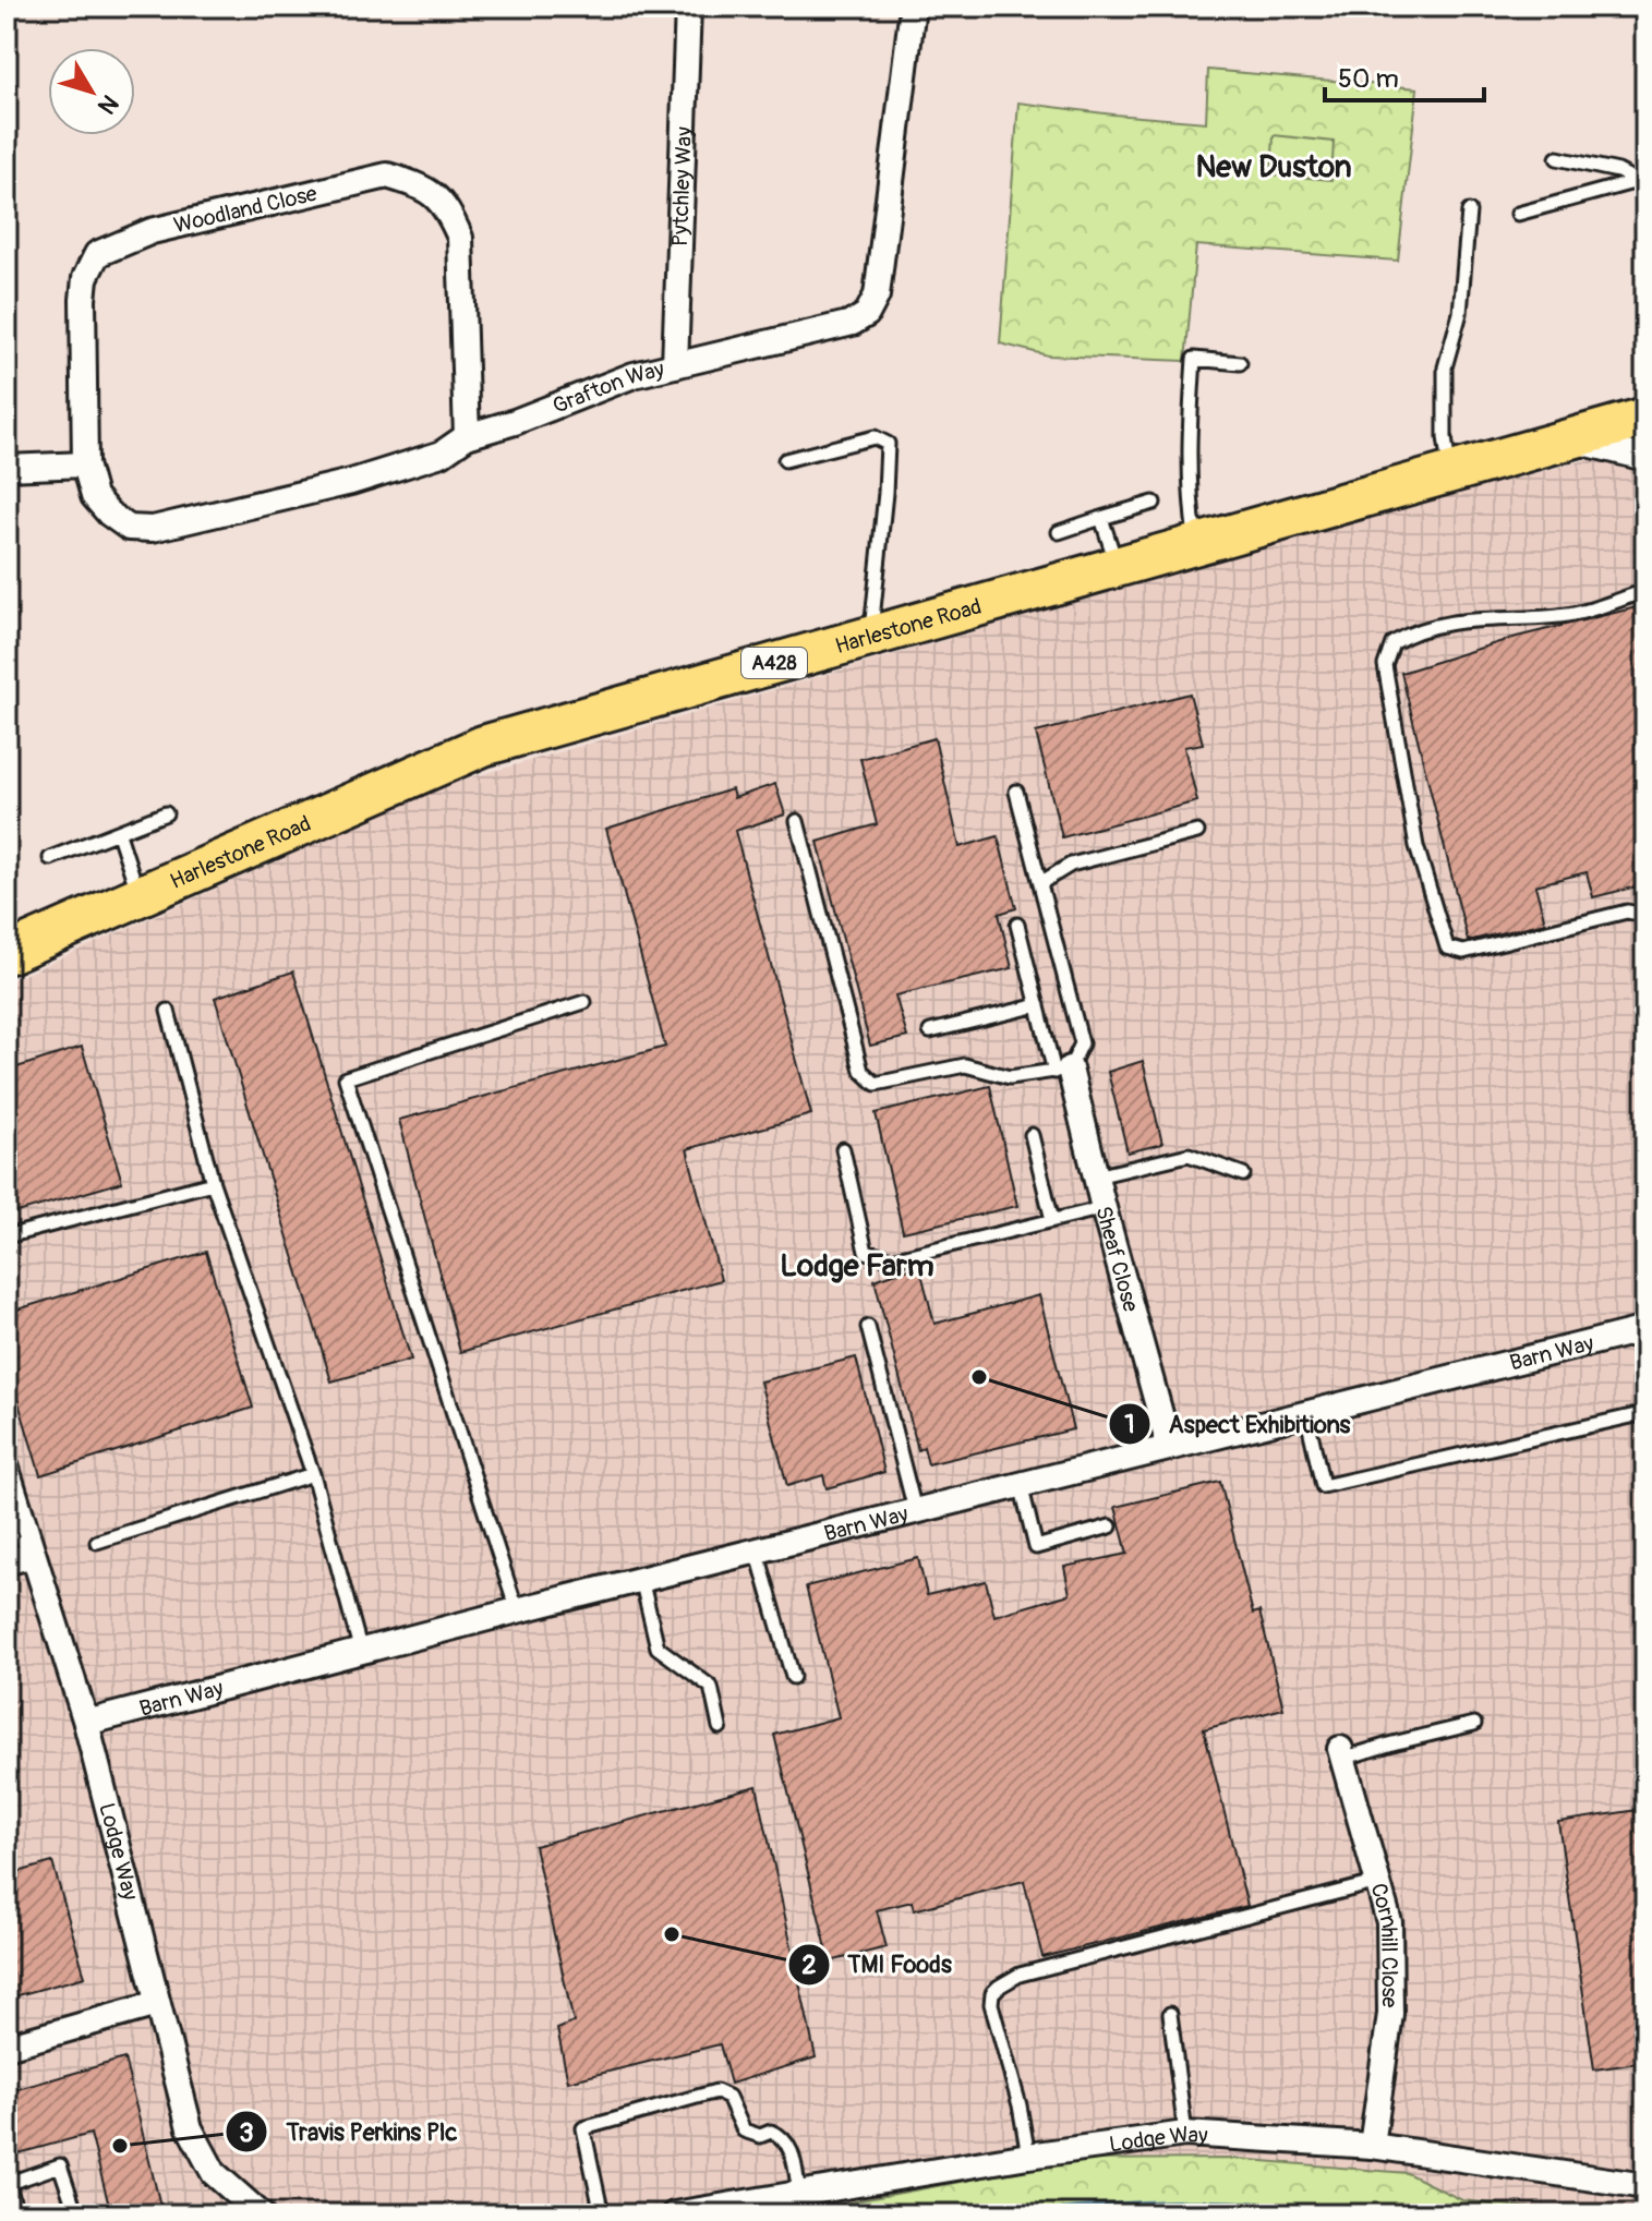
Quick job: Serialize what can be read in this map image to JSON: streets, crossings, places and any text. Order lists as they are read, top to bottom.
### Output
{
  "streets": {
    "main road": ["Harlestone Road", "A428"],
    "street": [
      "Pytchley Way",
      "Woodland Close",
      "Grafton Way",
      "Sheaf Close",
      "Barn Way",
      "Lodge Way",
      "Cornhill Close"
    ]
  },
  "crossings": [
    ["Pytchley Way", "Grafton Way"],
    ["Woodland Close", "Grafton Way"],
    ["Sheaf Close", "Barn Way"],
    ["Barn Way", "Lodge Way"],
    ["Lodge Way", "Cornhill Close"]
  ],
  "districts": ["New Duston", "Lodge Farm"],
  "places": ["Aspect Exhibitions", "TMI Foods", "Travis Perkins Plc"],
  "scale_bar": "50 m",
  "north": "bottom right"
}
